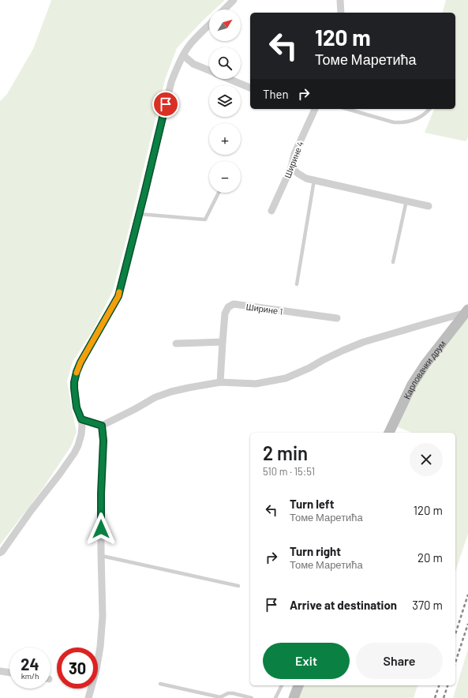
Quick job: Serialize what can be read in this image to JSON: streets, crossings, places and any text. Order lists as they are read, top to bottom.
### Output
{
  "streets": {
    "main road": ["Карловачки друм"],
    "street": ["Ширине 4", "Ширине 1"]
  },
  "north": "top right",
  "page": {
    "map_buttons": ["+", "−"],
    "turn": ["120 m", "Томе Маретића"],
    "then": "Then",
    "heading": ["2 min", "510 m · 15:51"],
    "list": [
      {
        "name": "Turn left",
        "note": "Томе Маретића",
        "value": "120 m"
      },
      {
        "name": "Turn right",
        "note": "Томе Маретића",
        "value": "20 m"
      },
      {
        "name": "Arrive at destination",
        "value": "370 m"
      }
    ],
    "buttons": ["Exit", "Share"],
    "speed": "24 km/h",
    "limit": "30"
  }
}
